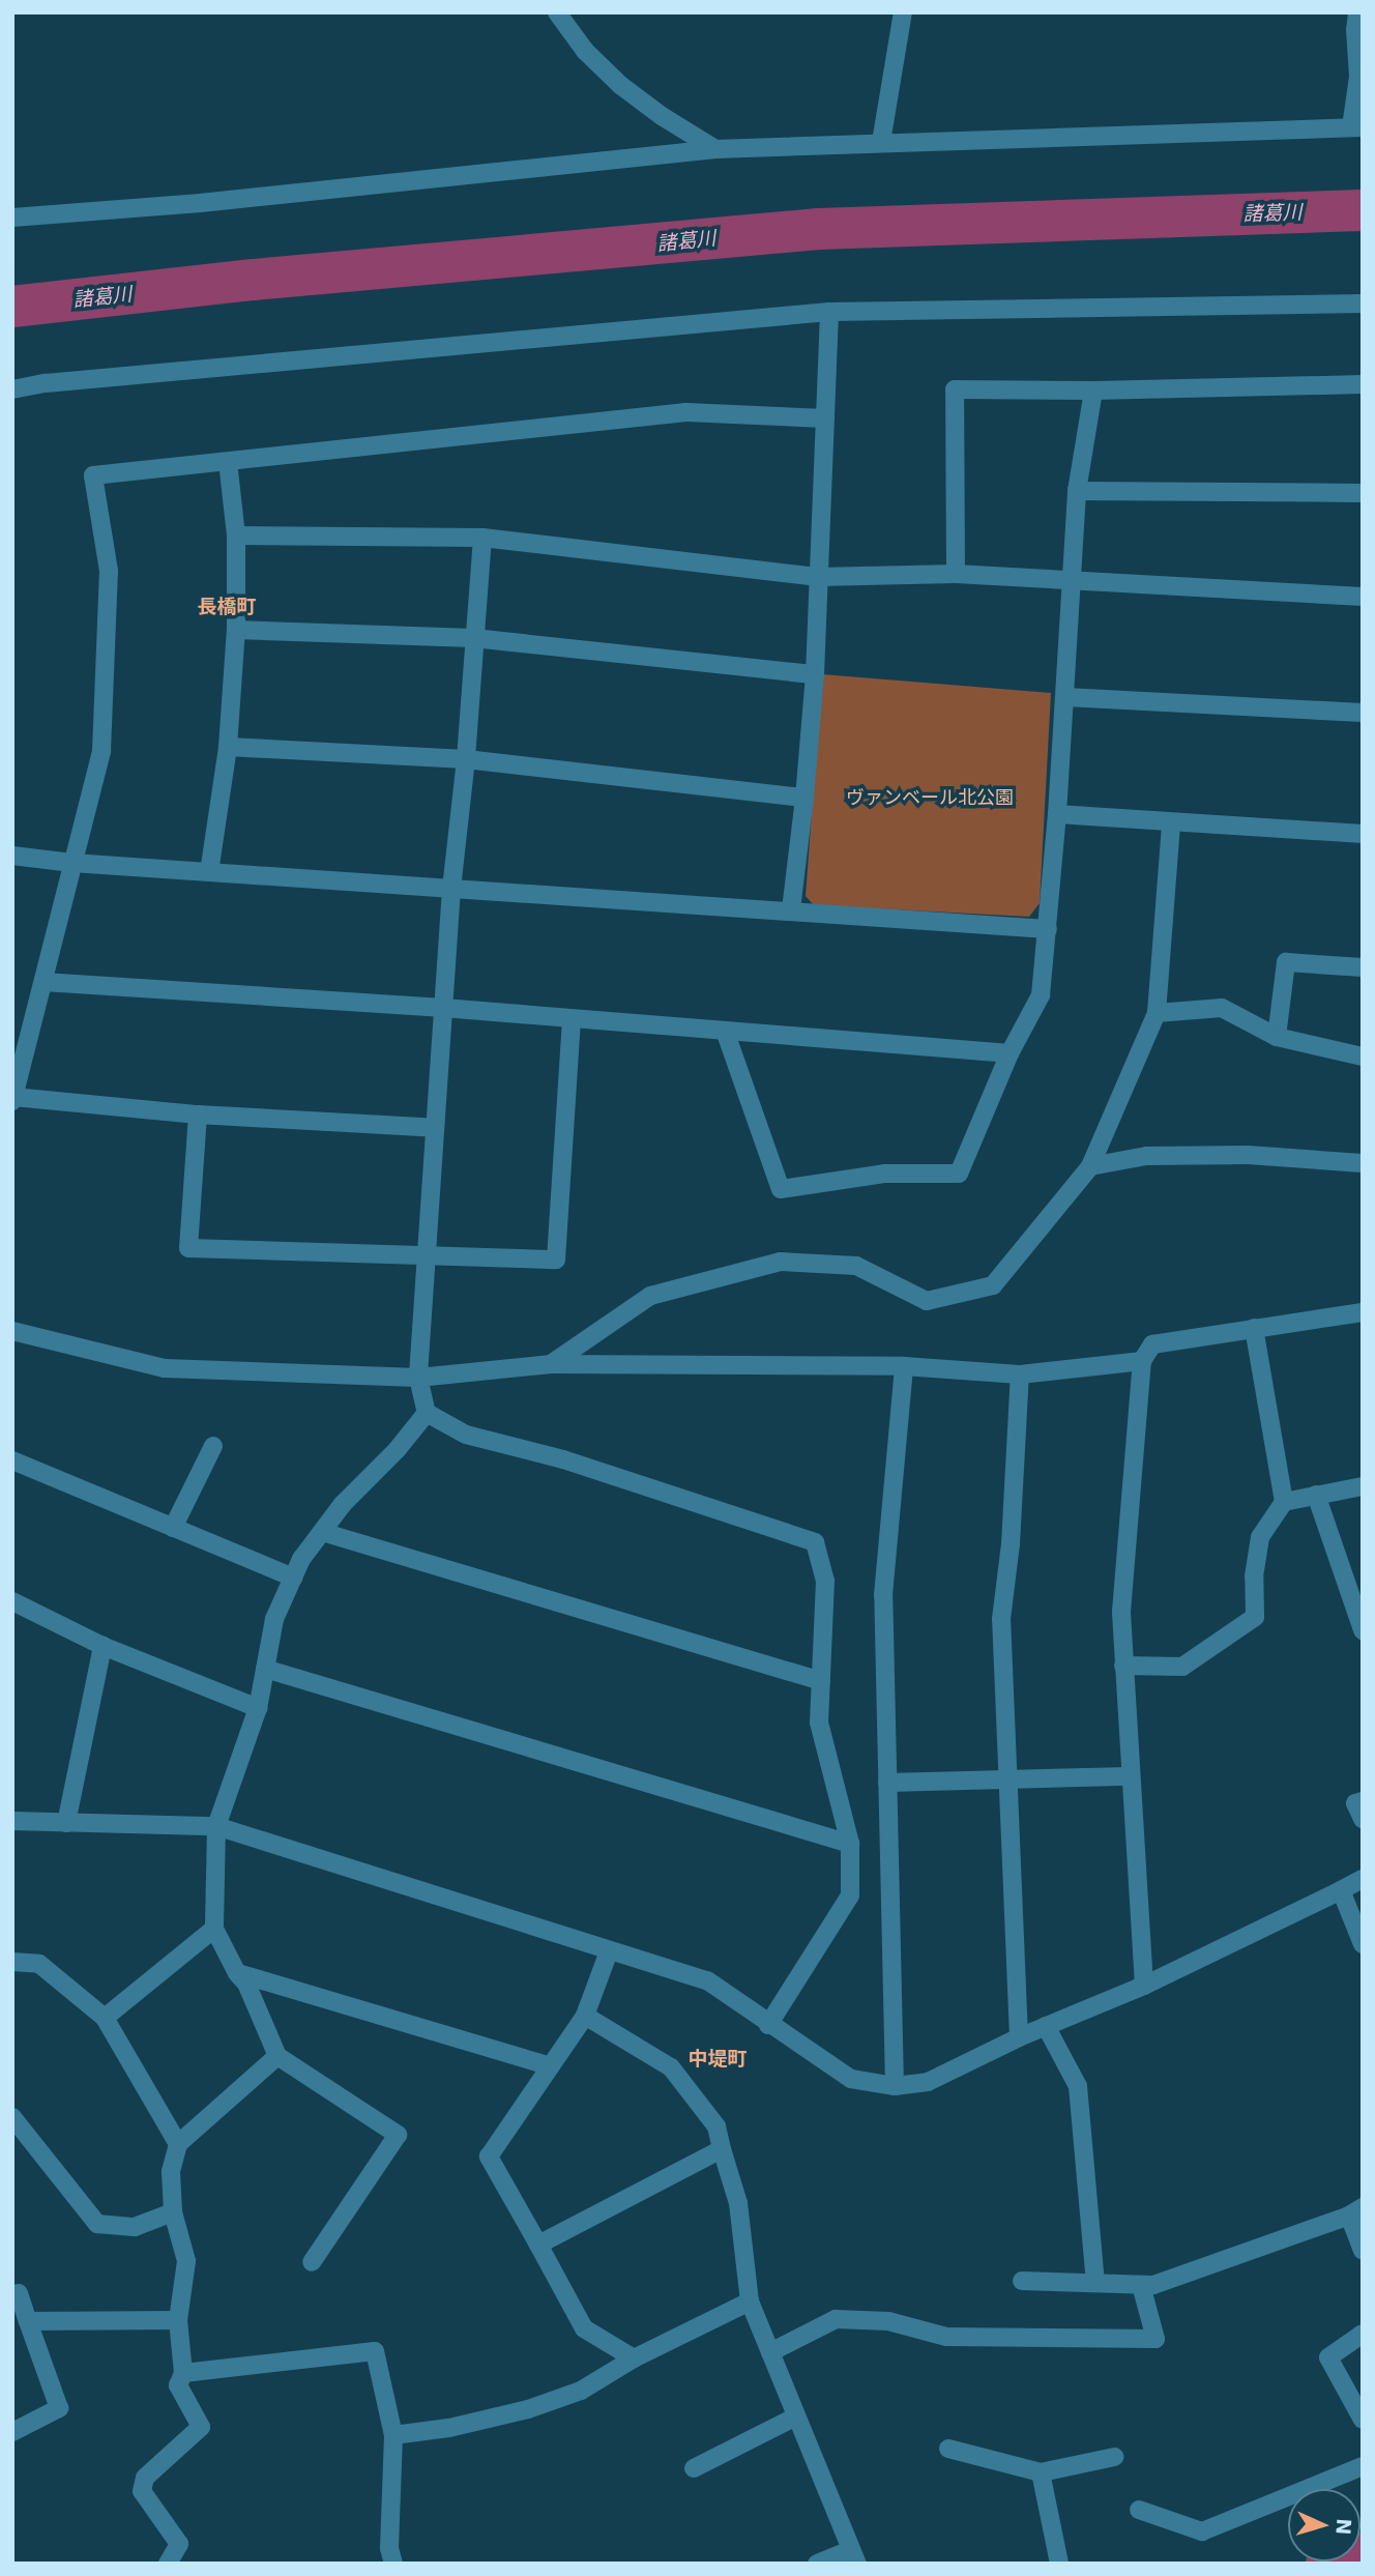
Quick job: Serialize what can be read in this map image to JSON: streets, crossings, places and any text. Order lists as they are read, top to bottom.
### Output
{
  "districts": ["長橋町", "中堤町"],
  "water": ["諸葛川"],
  "parks": ["ヴァンベール北公園"],
  "north": "right"
}
